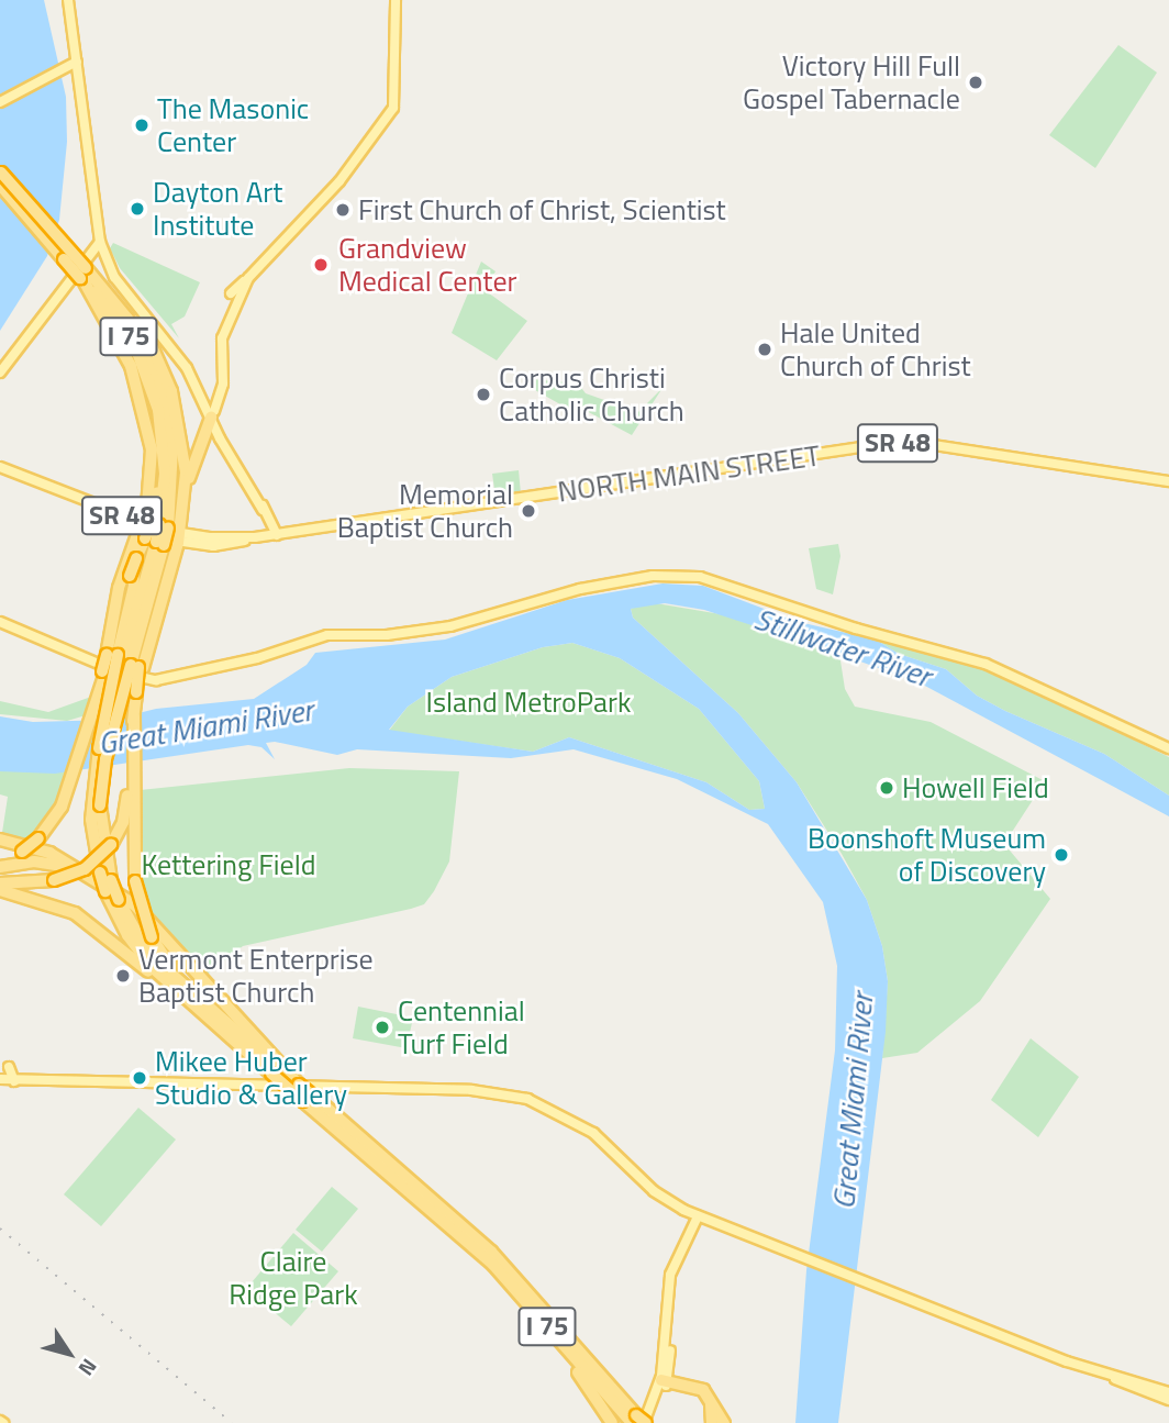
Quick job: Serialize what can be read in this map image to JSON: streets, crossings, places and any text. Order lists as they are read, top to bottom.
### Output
{
  "streets": {
    "highway": ["I 75"],
    "main road": ["SR 48", "NORTH MAIN STREET"]
  },
  "crossings": [
    ["I 75", "NORTH MAIN STREET"]
  ],
  "water": ["Stillwater River", "Great Miami River"],
  "parks": ["Island MetroPark", "Kettering Field", "Claire Ridge Park"],
  "places": [
    "Victory Hill Full Gospel Tabernacle",
    "The Masonic Center",
    "Dayton Art Institute",
    "First Church of Christ, Scientist",
    "Grandview Medical Center",
    "Hale United Church of Christ",
    "Corpus Christi Catholic Church",
    "Memorial Baptist Church",
    "Howell Field",
    "Boonshoft Museum of Discovery",
    "Vermont Enterprise Baptist Church",
    "Centennial Turf Field",
    "Mikee Huber Studio & Gallery"
  ],
  "north": "bottom right"
}
